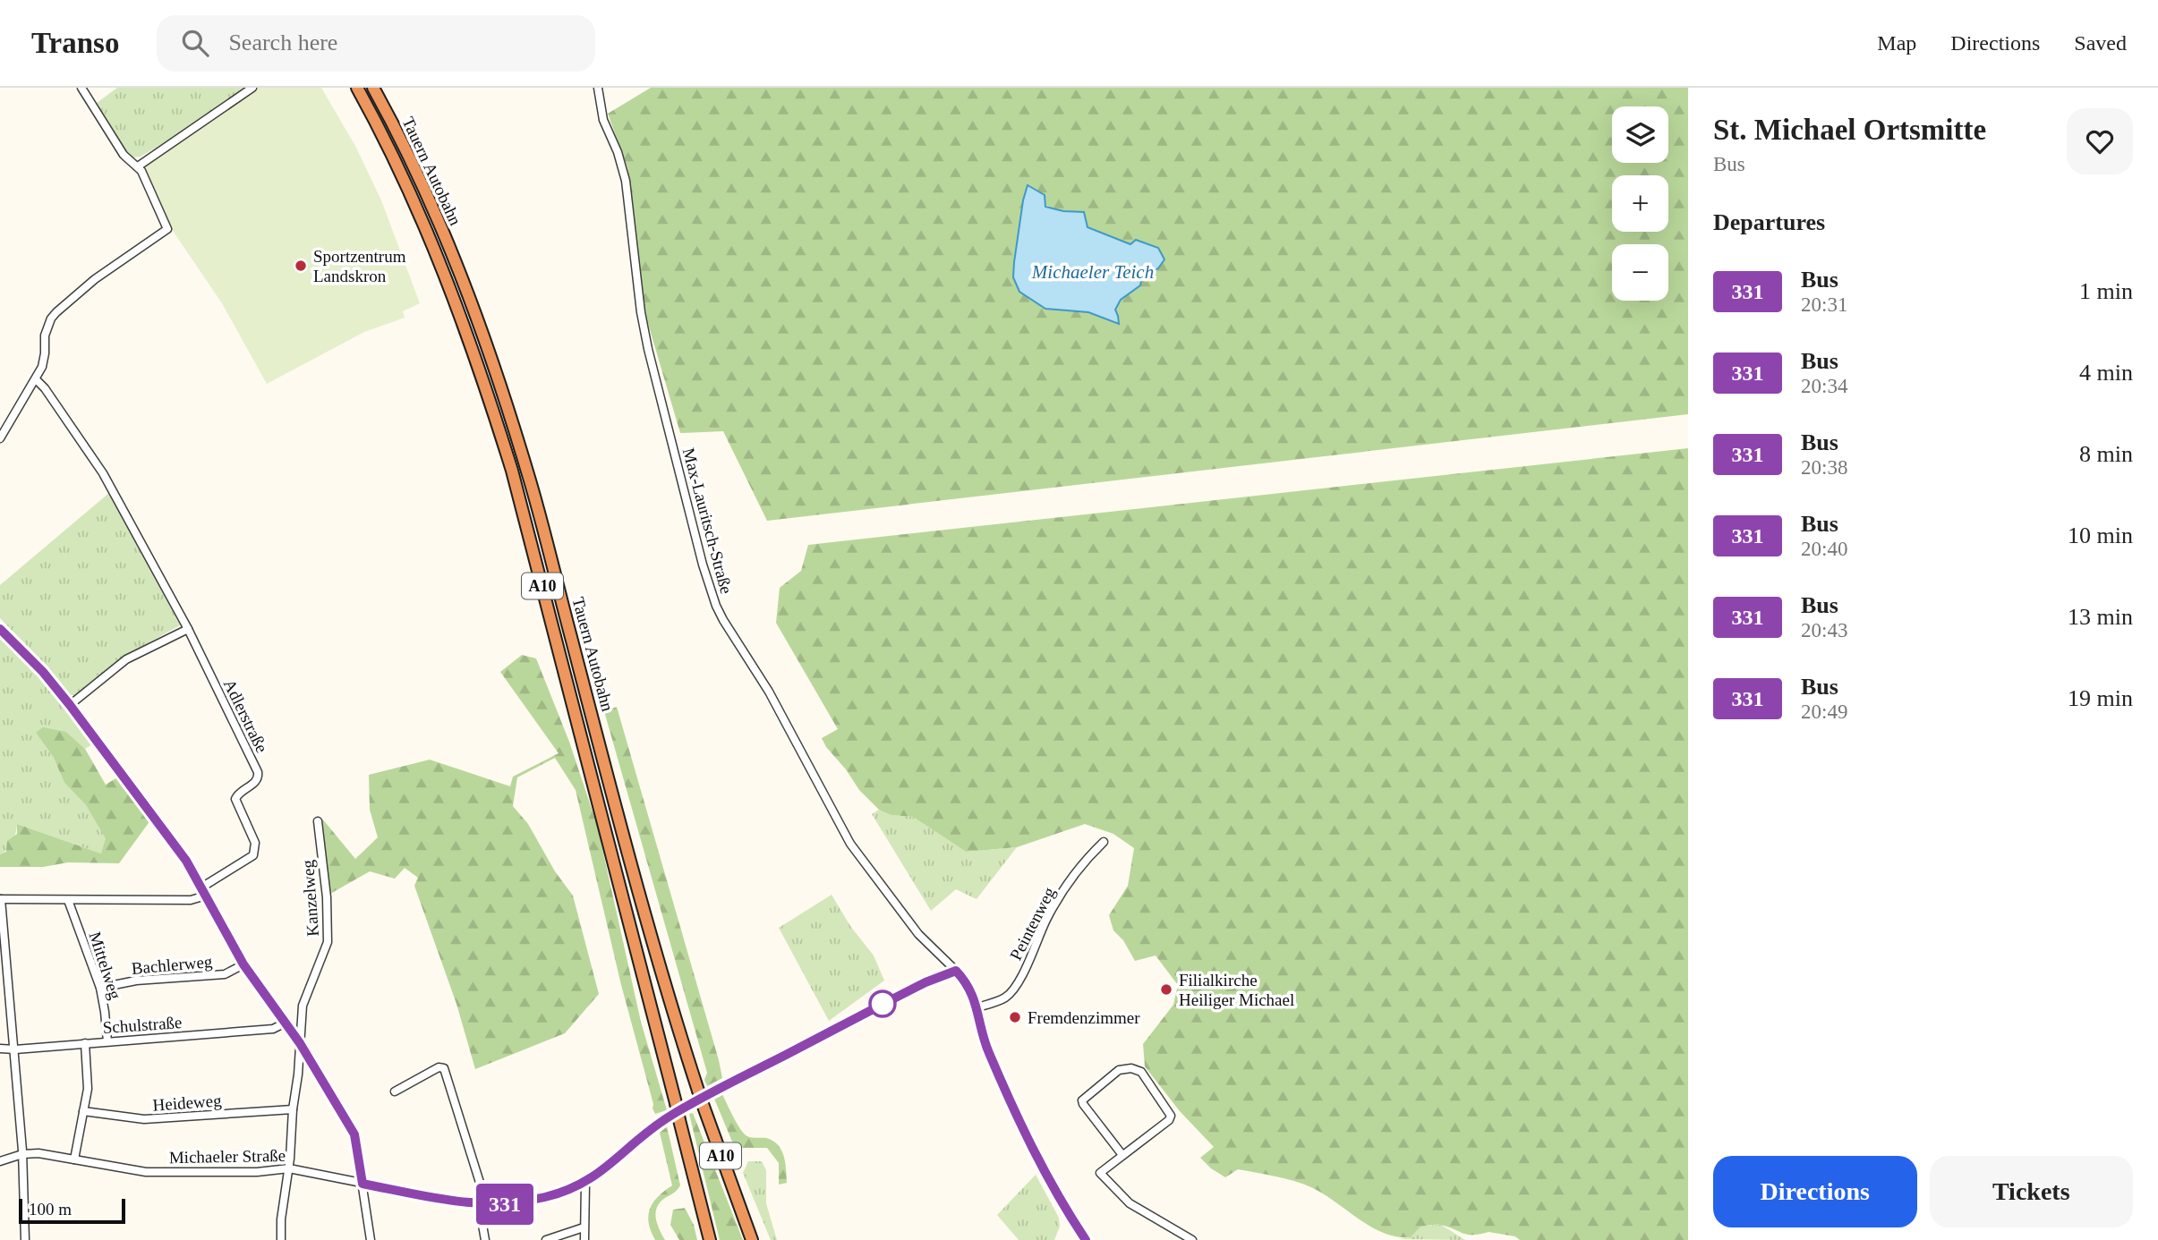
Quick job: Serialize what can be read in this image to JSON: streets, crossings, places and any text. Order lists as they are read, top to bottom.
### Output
{
  "streets": {
    "highway": ["Tauern Autobahn", "A10"],
    "street": [
      "Max-Lauritsch-Straße",
      "Adlerstraße",
      "Kanzelweg",
      "Peintenweg",
      "Bachlerweg",
      "Mittelweg",
      "Schulstraße",
      "Heideweg",
      "Michaeler Straße"
    ]
  },
  "crossings": [
    ["Max-Lauritsch-Straße", "Michaeler Straße"],
    ["Kanzelweg", "Heideweg"],
    ["Kanzelweg", "Michaeler Straße"],
    ["Bachlerweg", "Mittelweg"],
    ["Mittelweg", "Schulstraße"]
  ],
  "water": ["Michaeler Teich"],
  "places": ["Sportzentrum Landskron", "Filialkirche Heiliger Michael", "Fremdenzimmer"],
  "lines": ["bus line 331"],
  "scale_bar": "100 m",
  "page": {
    "header": "Transo",
    "search": "Search here",
    "nav": ["Map", "Directions", "Saved"],
    "on_map": "331",
    "heading": [
      ["St. Michael Ortsmitte", "Bus"],
      "Departures"
    ],
    "map_buttons": ["+", "−"],
    "list": [
      {
        "mark": "331",
        "name": "Bus",
        "note": "20:31",
        "value": "1 min"
      },
      {
        "mark": "331",
        "name": "Bus",
        "note": "20:34",
        "value": "4 min"
      },
      {
        "mark": "331",
        "name": "Bus",
        "note": "20:38",
        "value": "8 min"
      },
      {
        "mark": "331",
        "name": "Bus",
        "note": "20:40",
        "value": "10 min"
      },
      {
        "mark": "331",
        "name": "Bus",
        "note": "20:43",
        "value": "13 min"
      },
      {
        "mark": "331",
        "name": "Bus",
        "note": "20:49",
        "value": "19 min"
      }
    ],
    "buttons": ["Directions", "Tickets"],
    "scale": "100 m"
  }
}
